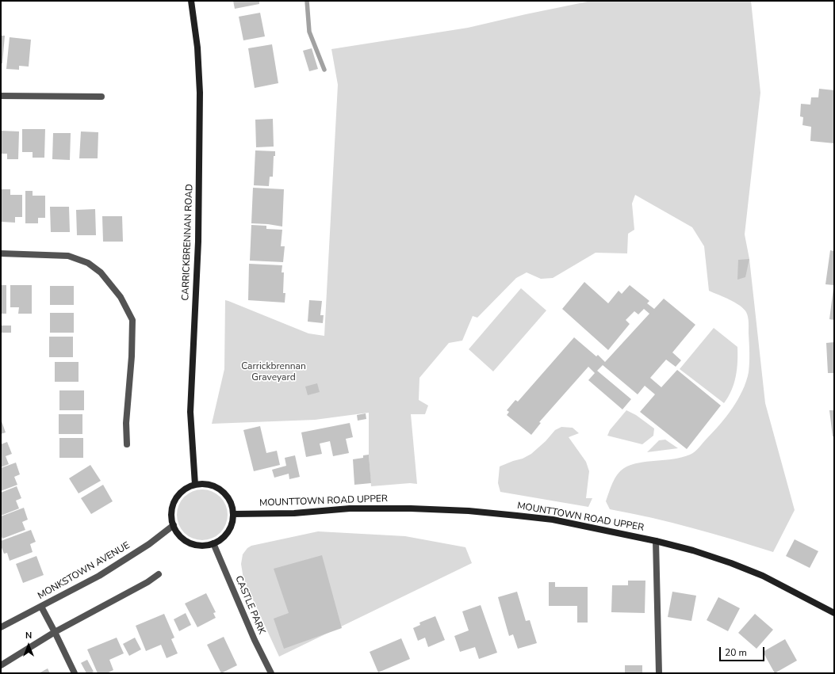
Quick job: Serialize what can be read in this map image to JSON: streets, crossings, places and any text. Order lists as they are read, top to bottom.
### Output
{
  "streets": {
    "main road": ["CARRICKBRENNAN ROAD", "MOUNTTOWN ROAD UPPER"],
    "street": ["MONKSTOWN AVENUE", "CASTLE PARK"]
  },
  "crossings": [
    ["CARRICKBRENNAN ROAD", "MOUNTTOWN ROAD UPPER"],
    ["CARRICKBRENNAN ROAD", "MONKSTOWN AVENUE"],
    ["CARRICKBRENNAN ROAD", "CASTLE PARK"],
    ["MOUNTTOWN ROAD UPPER", "MONKSTOWN AVENUE"],
    ["MOUNTTOWN ROAD UPPER", "CASTLE PARK"],
    ["MONKSTOWN AVENUE", "CASTLE PARK"]
  ],
  "parks": ["Carrickbrennan Graveyard"],
  "scale_bar": "20 m",
  "north": "top"
}
